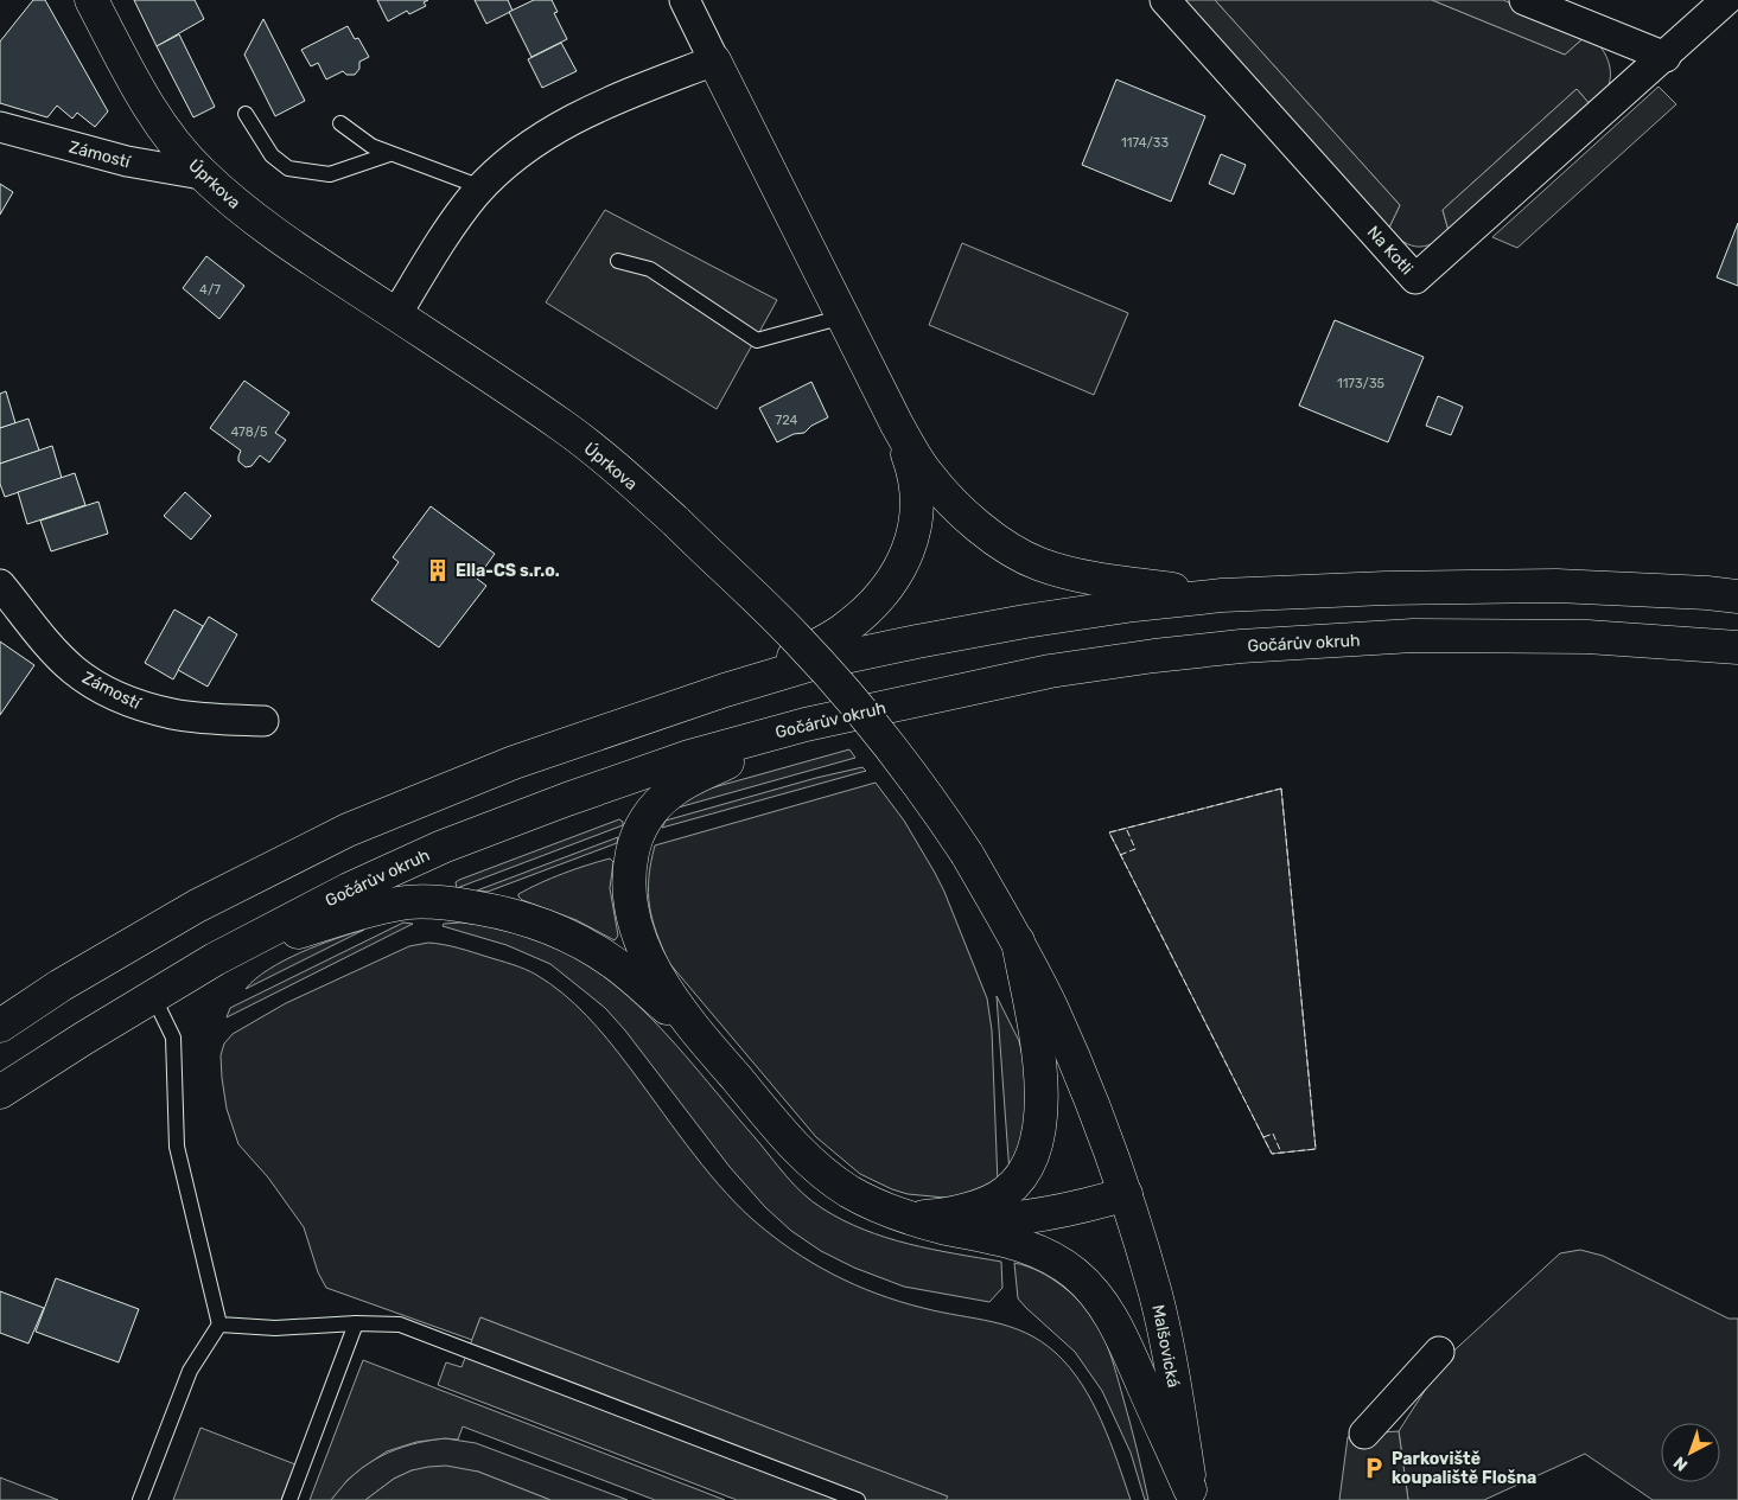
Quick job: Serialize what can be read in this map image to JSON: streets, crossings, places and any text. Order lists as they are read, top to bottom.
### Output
{
  "streets": {
    "main road": ["Úprkova", "Gočárův okruh", "Malšovická"],
    "street": ["Zámostí", "Na Kotli"]
  },
  "crossings": [
    ["Zámostí", "Úprkova"],
    ["Úprkova", "Malšovická"]
  ],
  "places": {
    "building": ["Ella-CS s.r.o."],
    "parking": ["Parkoviště koupaliště Flošna"]
  },
  "house_numbers": [
    "1174/33",
    "4/7",
    "1173/35",
    "724",
    "478/5"
  ],
  "north": "bottom left"
}
